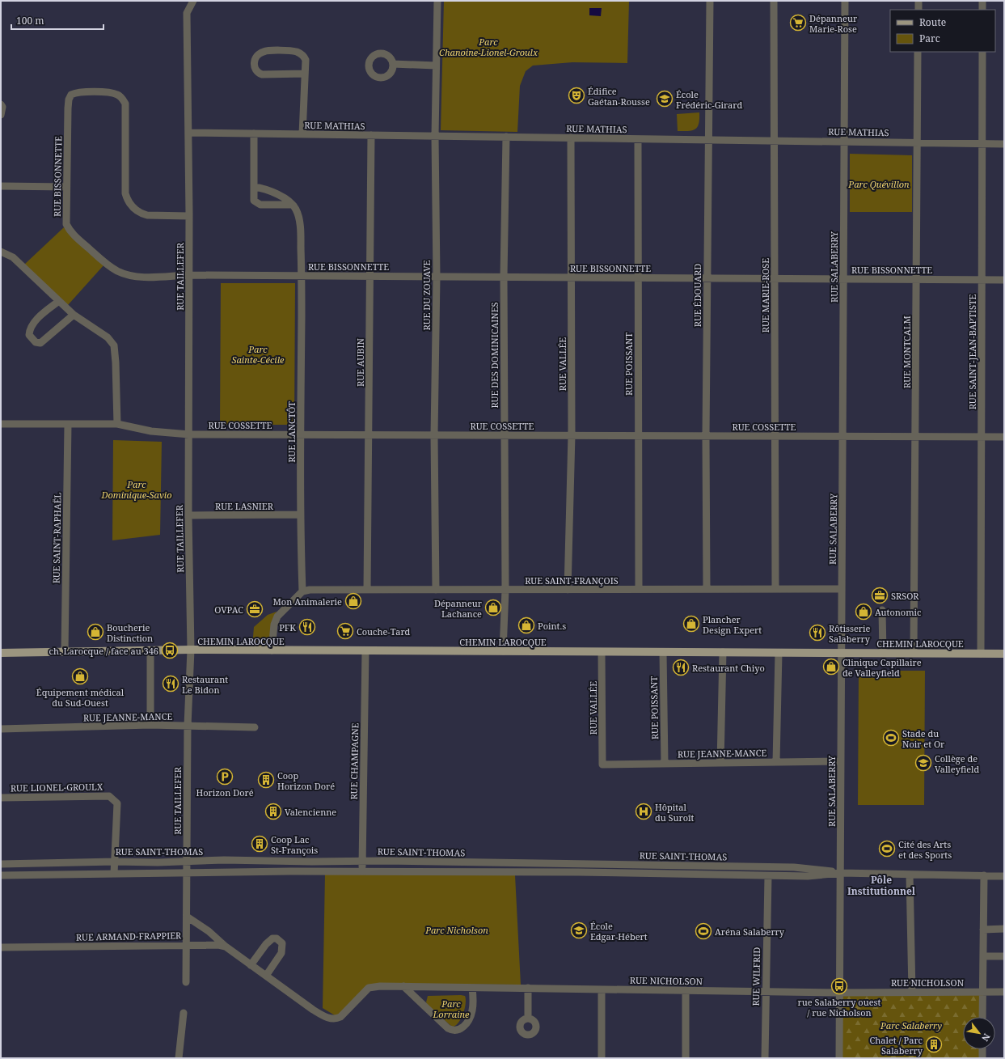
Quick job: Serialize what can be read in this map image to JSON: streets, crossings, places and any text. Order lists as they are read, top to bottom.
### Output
{
  "streets": {
    "main road": ["CHEMIN LAROCQUE"],
    "street": [
      "RUE MATHIAS",
      "RUE BISSONNETTE",
      "RUE SALABERRY",
      "RUE TAILLEFER",
      "RUE DU ZOUAVE",
      "RUE ÉDOUARD",
      "RUE MARIE-ROSE",
      "RUE MONTCALM",
      "RUE SAINT-JEAN-BAPTISTE",
      "RUE DES DOMINICAINES",
      "RUE AUBIN",
      "RUE VALLÉE",
      "RUE POISSANT",
      "RUE COSSETTE",
      "RUE LANCTÔT",
      "RUE LASNIER",
      "RUE SAINT-RAPHAËL",
      "RUE SAINT-FRANÇOIS",
      "RUE JEANNE-MANCE",
      "RUE CHAMPAGNE",
      "RUE LIONEL-GROULX",
      "RUE SAINT-THOMAS",
      "RUE ARMAND-FRAPPIER",
      "RUE WILFRID",
      "RUE NICHOLSON"
    ]
  },
  "crossings": [
    ["RUE MATHIAS", "RUE SALABERRY"],
    ["RUE MATHIAS", "RUE TAILLEFER"],
    ["RUE MATHIAS", "RUE DU ZOUAVE"],
    ["RUE MATHIAS", "RUE ÉDOUARD"],
    ["RUE MATHIAS", "RUE MARIE-ROSE"],
    ["RUE MATHIAS", "RUE MONTCALM"],
    ["RUE MATHIAS", "RUE SAINT-JEAN-BAPTISTE"],
    ["RUE MATHIAS", "RUE DES DOMINICAINES"],
    ["RUE MATHIAS", "RUE AUBIN"],
    ["RUE MATHIAS", "RUE VALLÉE"],
    ["RUE MATHIAS", "RUE POISSANT"],
    ["RUE BISSONNETTE", "RUE SALABERRY"],
    ["RUE BISSONNETTE", "RUE TAILLEFER"],
    ["RUE BISSONNETTE", "RUE DU ZOUAVE"],
    ["RUE BISSONNETTE", "RUE ÉDOUARD"],
    ["RUE BISSONNETTE", "RUE MARIE-ROSE"],
    ["RUE BISSONNETTE", "RUE MONTCALM"],
    ["RUE BISSONNETTE", "RUE SAINT-JEAN-BAPTISTE"],
    ["RUE BISSONNETTE", "RUE DES DOMINICAINES"],
    ["RUE BISSONNETTE", "RUE AUBIN"],
    ["RUE BISSONNETTE", "RUE VALLÉE"],
    ["RUE BISSONNETTE", "RUE POISSANT"],
    ["RUE BISSONNETTE", "RUE LANCTÔT"],
    ["RUE SALABERRY", "RUE COSSETTE"],
    ["RUE SALABERRY", "RUE SAINT-FRANÇOIS"],
    ["RUE SALABERRY", "CHEMIN LAROCQUE"],
    ["RUE SALABERRY", "RUE JEANNE-MANCE"],
    ["RUE SALABERRY", "RUE SAINT-THOMAS"],
    ["RUE SALABERRY", "RUE NICHOLSON"],
    ["RUE TAILLEFER", "RUE COSSETTE"],
    ["RUE TAILLEFER", "RUE LASNIER"],
    ["RUE TAILLEFER", "CHEMIN LAROCQUE"],
    ["RUE TAILLEFER", "RUE JEANNE-MANCE"],
    ["RUE TAILLEFER", "RUE SAINT-THOMAS"],
    ["RUE TAILLEFER", "RUE ARMAND-FRAPPIER"],
    ["RUE DU ZOUAVE", "RUE COSSETTE"],
    ["RUE DU ZOUAVE", "RUE SAINT-FRANÇOIS"],
    ["RUE ÉDOUARD", "RUE COSSETTE"],
    ["RUE ÉDOUARD", "RUE SAINT-FRANÇOIS"],
    ["RUE MARIE-ROSE", "RUE COSSETTE"],
    ["RUE MARIE-ROSE", "RUE SAINT-FRANÇOIS"],
    ["RUE MONTCALM", "RUE COSSETTE"],
    ["RUE MONTCALM", "CHEMIN LAROCQUE"],
    ["RUE SAINT-JEAN-BAPTISTE", "RUE COSSETTE"],
    ["RUE SAINT-JEAN-BAPTISTE", "CHEMIN LAROCQUE"],
    ["RUE DES DOMINICAINES", "RUE COSSETTE"],
    ["RUE DES DOMINICAINES", "RUE SAINT-FRANÇOIS"],
    ["RUE DES DOMINICAINES", "CHEMIN LAROCQUE"],
    ["RUE AUBIN", "RUE COSSETTE"],
    ["RUE AUBIN", "RUE SAINT-FRANÇOIS"],
    ["RUE VALLÉE", "RUE COSSETTE"],
    ["RUE VALLÉE", "RUE SAINT-FRANÇOIS"],
    ["RUE VALLÉE", "CHEMIN LAROCQUE"],
    ["RUE VALLÉE", "RUE JEANNE-MANCE"],
    ["RUE POISSANT", "RUE COSSETTE"],
    ["RUE POISSANT", "RUE SAINT-FRANÇOIS"],
    ["RUE POISSANT", "CHEMIN LAROCQUE"],
    ["RUE POISSANT", "RUE JEANNE-MANCE"],
    ["RUE COSSETTE", "RUE LANCTÔT"],
    ["RUE COSSETTE", "RUE SAINT-RAPHAËL"],
    ["RUE LANCTÔT", "RUE LASNIER"],
    ["RUE LANCTÔT", "RUE SAINT-FRANÇOIS"],
    ["RUE SAINT-RAPHAËL", "CHEMIN LAROCQUE"],
    ["CHEMIN LAROCQUE", "RUE CHAMPAGNE"],
    ["RUE CHAMPAGNE", "RUE SAINT-THOMAS"],
    ["RUE LIONEL-GROULX", "RUE SAINT-THOMAS"],
    ["RUE SAINT-THOMAS", "RUE WILFRID"],
    ["RUE ARMAND-FRAPPIER", "RUE NICHOLSON"],
    ["RUE WILFRID", "RUE NICHOLSON"]
  ],
  "districts": ["Pôle Institutionnel"],
  "parks": [
    "Parc Chanoine-Lionel-Groulx",
    "Parc Quévillon",
    "Parc Sainte-Cécile",
    "Parc Dominique-Savio",
    "Parc Nicholson",
    "Parc Lorraine",
    "Parc Salaberry"
  ],
  "places": {
    "supermarket": ["Dépanneur Marie-Rose", "Couche-Tard"],
    "theatre": ["Édifice Gaétan-Rousse"],
    "school or university": ["École Frédéric-Girard", "Collège de Valleyfield", "École Edgar-Hébert"],
    "office": ["SRSOR", "OVPAC"],
    "shop": [
      "Mon Animalerie",
      "Dépanneur Lachance",
      "Autonomic",
      "Plancher Design Expert",
      "Point.s",
      "Boucherie Distinction",
      "Clinique Capillaire de Valleyfield",
      "Équipement médical du Sud-Ouest"
    ],
    "restaurant": [
      "PFK",
      "Rôtisserie Salaberry",
      "Restaurant Chiyo",
      "Restaurant Le Bidon"
    ],
    "bus stop": ["ch. Larocque / face au 346", "rue Salaberry ouest / rue Nicholson"],
    "sports": ["Stade du Noir et Or", "Cité des Arts et des Sports", "Aréna Salaberry"],
    "parking": ["Horizon Doré"],
    "building": [
      "Coop Horizon Doré",
      "Valencienne",
      "Coop Lac St-François",
      "Chalet / Parc Salaberry"
    ],
    "hospital": ["Hôpital du Suroît"]
  },
  "legend": ["Route", "Parc"],
  "scale_bar": "100 m",
  "north": "bottom right"
}
